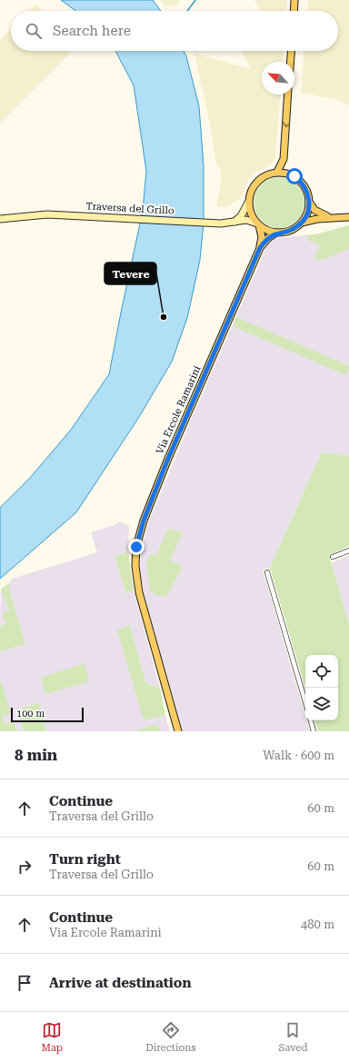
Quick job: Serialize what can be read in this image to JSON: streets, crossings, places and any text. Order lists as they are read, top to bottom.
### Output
{
  "streets": {
    "main road": ["Traversa del Grillo", "Via Ercole Ramarini"]
  },
  "crossings": [
    ["Traversa del Grillo", "Via Ercole Ramarini"]
  ],
  "places": ["Tevere"],
  "scale_bar": "100 m",
  "north": "top left",
  "page": {
    "search": "Search here",
    "scale": "100 m",
    "heading": ["8 min", "Walk · 600 m"],
    "list": [
      ["Continue", "Traversa del Grillo", "60 m"],
      ["Turn right", "Traversa del Grillo", "60 m"],
      ["Continue", "Via Ercole Ramarini", "480 m"],
      "Arrive at destination"
    ],
    "nav": ["Map", "Directions", "Saved"]
  }
}
